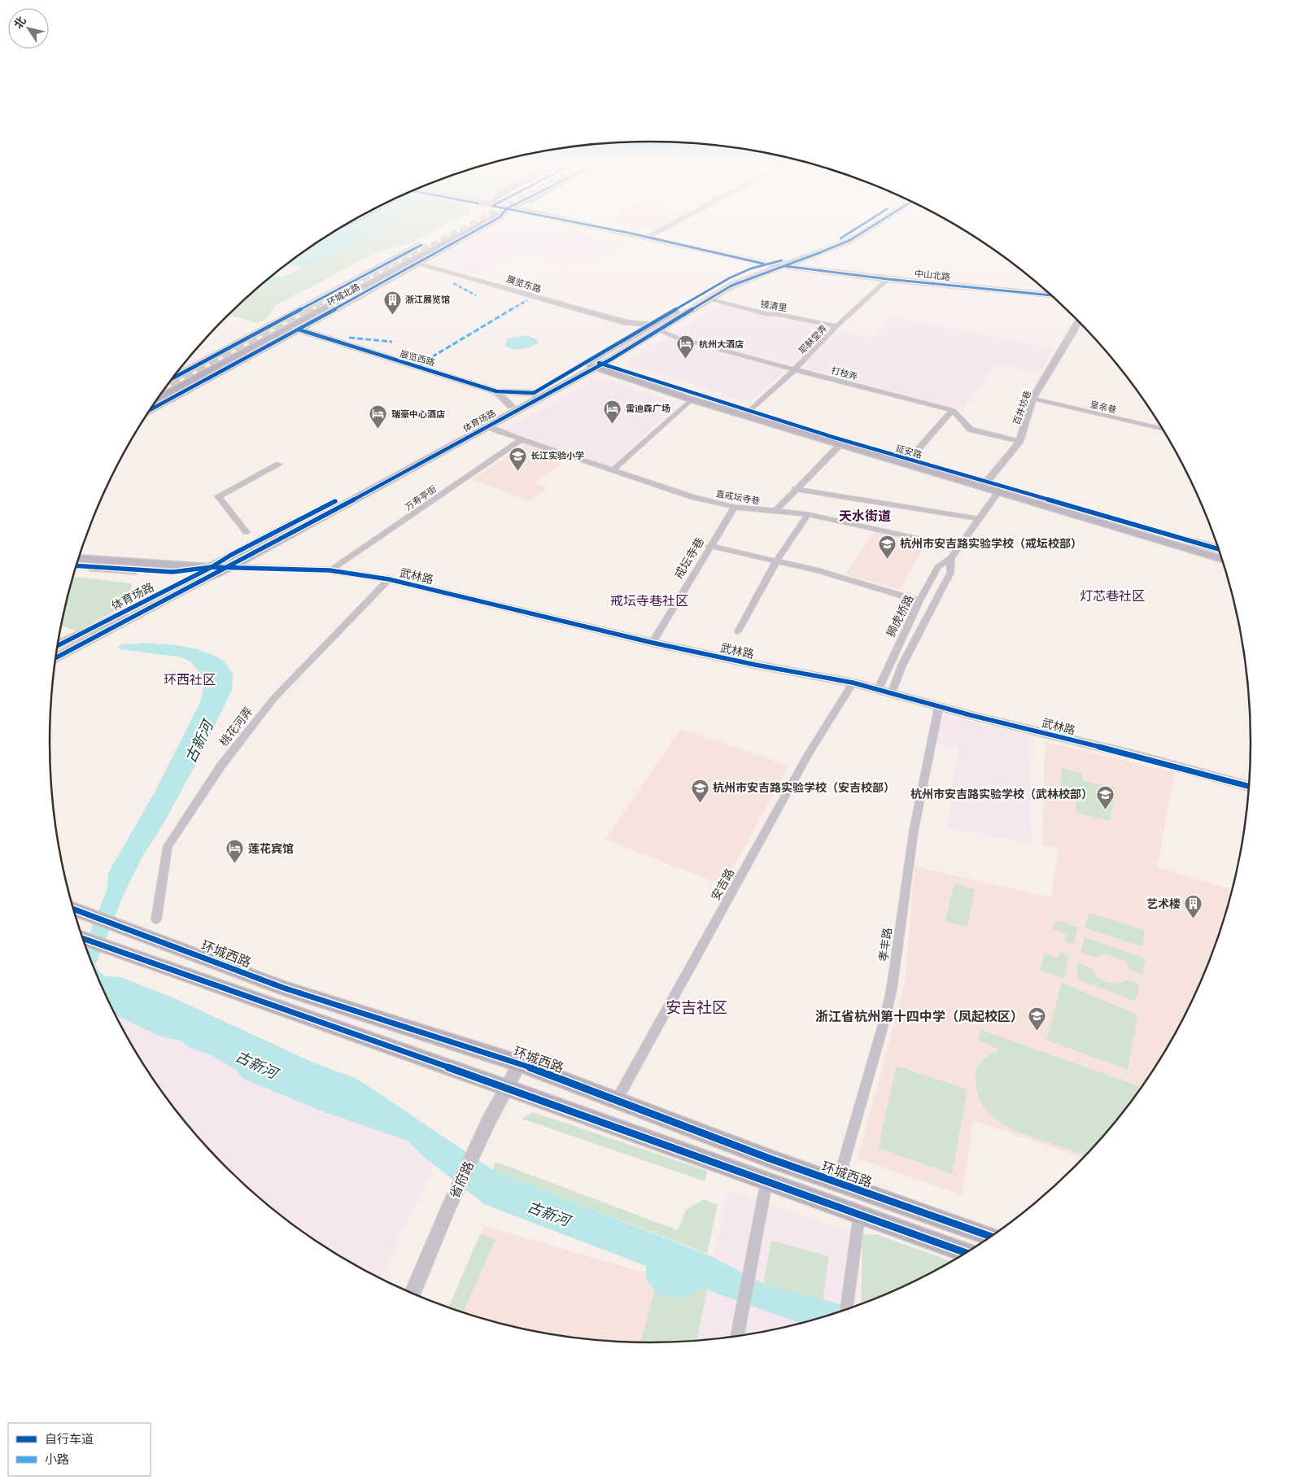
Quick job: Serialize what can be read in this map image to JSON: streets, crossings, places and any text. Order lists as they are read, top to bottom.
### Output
{
  "streets": {
    "main road": [
      "中山北路",
      "环城北路",
      "体育场路",
      "延安路",
      "武林路",
      "环城西路"
    ],
    "street": [
      "展览东路",
      "镜清里",
      "耶稣堂弄",
      "展览西路",
      "打枝弄",
      "皇亲巷",
      "百井坊巷",
      "直戒坛寺巷",
      "万寿亭街",
      "戒坛寺巷",
      "狮虎桥路",
      "桃花河弄",
      "安吉路",
      "孝丰路",
      "省府路"
    ]
  },
  "crossings": [
    ["中山北路", "耶稣堂弄"],
    ["中山北路", "体育场路"],
    ["展览东路", "环城北路"],
    ["展览东路", "体育场路"],
    ["环城北路", "展览西路"],
    ["镜清里", "耶稣堂弄"],
    ["镜清里", "体育场路"],
    ["耶稣堂弄", "打枝弄"],
    ["耶稣堂弄", "延安路"],
    ["展览西路", "体育场路"],
    ["打枝弄", "体育场路"],
    ["皇亲巷", "百井坊巷"],
    ["百井坊巷", "延安路"],
    ["体育场路", "延安路"],
    ["体育场路", "直戒坛寺巷"],
    ["体育场路", "武林路"],
    ["延安路", "狮虎桥路"],
    ["直戒坛寺巷", "万寿亭街"],
    ["直戒坛寺巷", "戒坛寺巷"],
    ["直戒坛寺巷", "狮虎桥路"],
    ["万寿亭街", "武林路"],
    ["戒坛寺巷", "武林路"],
    ["武林路", "狮虎桥路"],
    ["武林路", "桃花河弄"],
    ["武林路", "安吉路"],
    ["武林路", "孝丰路"],
    ["安吉路", "环城西路"],
    ["孝丰路", "环城西路"],
    ["环城西路", "省府路"]
  ],
  "districts": [
    "天水街道",
    "灯芯巷社区",
    "戒坛寺巷社区",
    "环西社区",
    "安吉社区"
  ],
  "water": ["古新河"],
  "places": {
    "building": ["浙江展览馆", "艺术楼"],
    "hotel": [
      "杭州大酒店",
      "雷迪森广场",
      "瑞豪中心酒店",
      "莲花宾馆"
    ],
    "school or university": [
      "长江实验小学",
      "杭州市安吉路实验学校（戒坛校部）",
      "杭州市安吉路实验学校（安吉校部）",
      "杭州市安吉路实验学校（武林校部）",
      "浙江省杭州第十四中学（凤起校区）"
    ]
  },
  "legend": ["自行车道", "小路"],
  "north": "top left"
}
